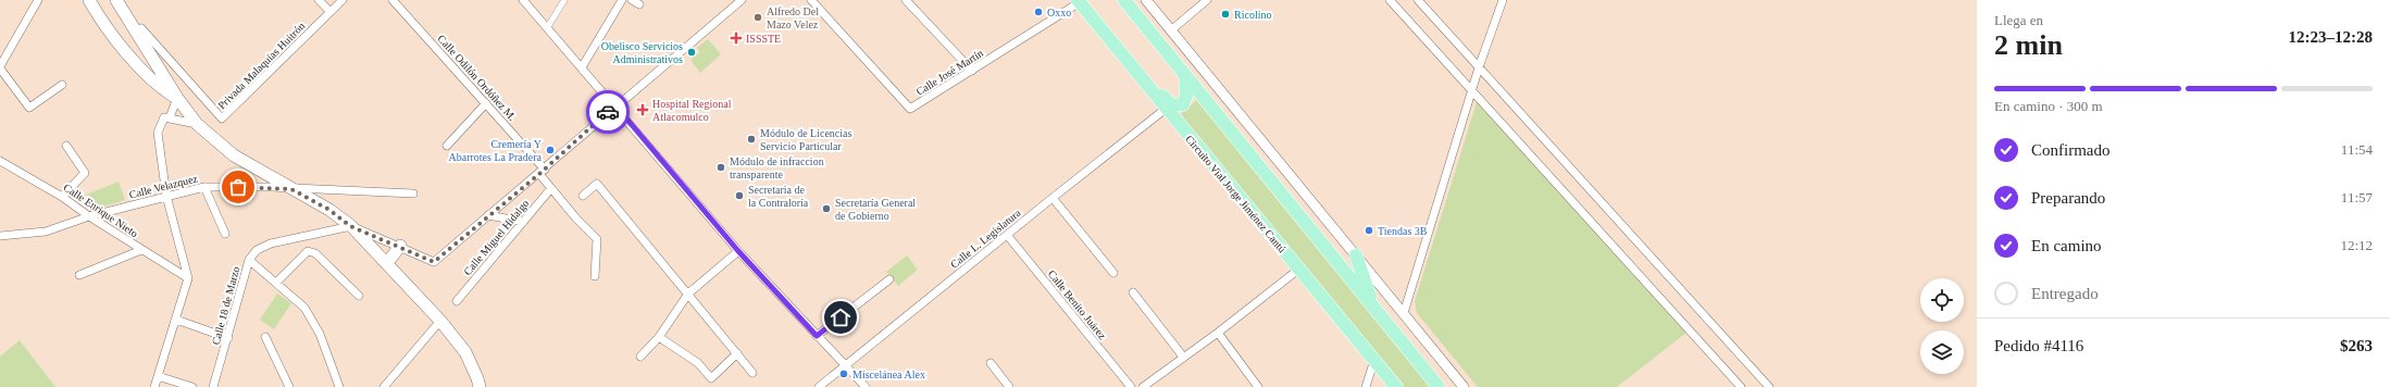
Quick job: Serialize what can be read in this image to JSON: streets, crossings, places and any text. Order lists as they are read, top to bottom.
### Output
{
  "streets": {
    "main road": ["Circuito Vial Jorge Jiménez Cantú"],
    "street": [
      "Privada Malaquías Huitrón",
      "Calle José Martín",
      "Calle Odilón Ordóñez M.",
      "Calle Velazquez",
      "Calle Enrique Nieto",
      "Calle Miguel Hidalgo",
      "Calle L. Legislatura",
      "Calle Benito Juárez",
      "Calle 18 de Marzo"
    ]
  },
  "crossings": [
    ["Calle José Martín", "Circuito Vial Jorge Jiménez Cantú"],
    ["Calle Odilón Ordóñez M.", "Calle Miguel Hidalgo"],
    ["Calle Velazquez", "Calle Enrique Nieto"],
    ["Circuito Vial Jorge Jiménez Cantú", "Calle L. Legislatura"],
    ["Calle L. Legislatura", "Calle Benito Juárez"]
  ],
  "places": {
    "other": [
      "Oxxo",
      "Ricolino",
      "Alfredo Del Mazo Velez",
      "Obelisco Servicios Administrativos",
      "Módulo de Licencias Servicio Particular",
      "Cremería Y Abarrotes La Pradera",
      "Módulo de infraccion transparente",
      "Secretaria de la Contraloría",
      "Secretaría General de Gobierno",
      "Tiendas 3B",
      "Miscelánea Alex"
    ],
    "health": ["ISSSTE", "Hospital Regional Atlacomulco"]
  },
  "page": {
    "heading": ["2 min", "Llega en", "12:23–12:28"],
    "panel": ["Pedido #4116", "$263"],
    "bar": "En camino · 300 m",
    "list": [
      ["Confirmado", "11:54"],
      ["Preparando", "11:57"],
      ["En camino", "12:12"],
      "Entregado"
    ]
  }
}
